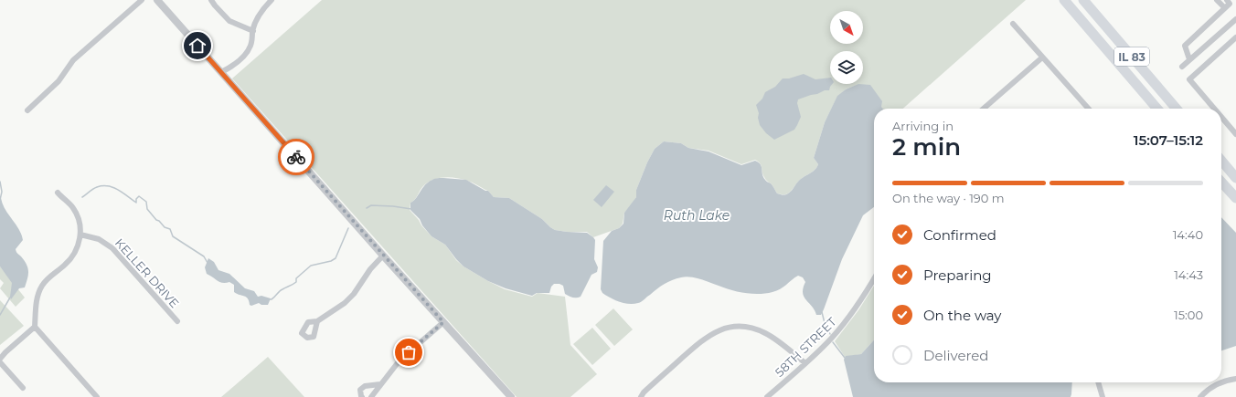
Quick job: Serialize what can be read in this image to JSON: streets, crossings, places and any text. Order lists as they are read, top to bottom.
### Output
{
  "streets": {
    "highway": ["IL 83"],
    "street": ["KELLER DRIVE", "58TH STREET"]
  },
  "water": ["Ruth Lake"],
  "north": "bottom right",
  "page": {
    "heading": ["2 min", "Arriving in", "15:07–15:12"],
    "bar": "On the way · 190 m",
    "list": [
      ["Confirmed", "14:40"],
      ["Preparing", "14:43"],
      ["On the way", "15:00"],
      "Delivered"
    ]
  }
}
